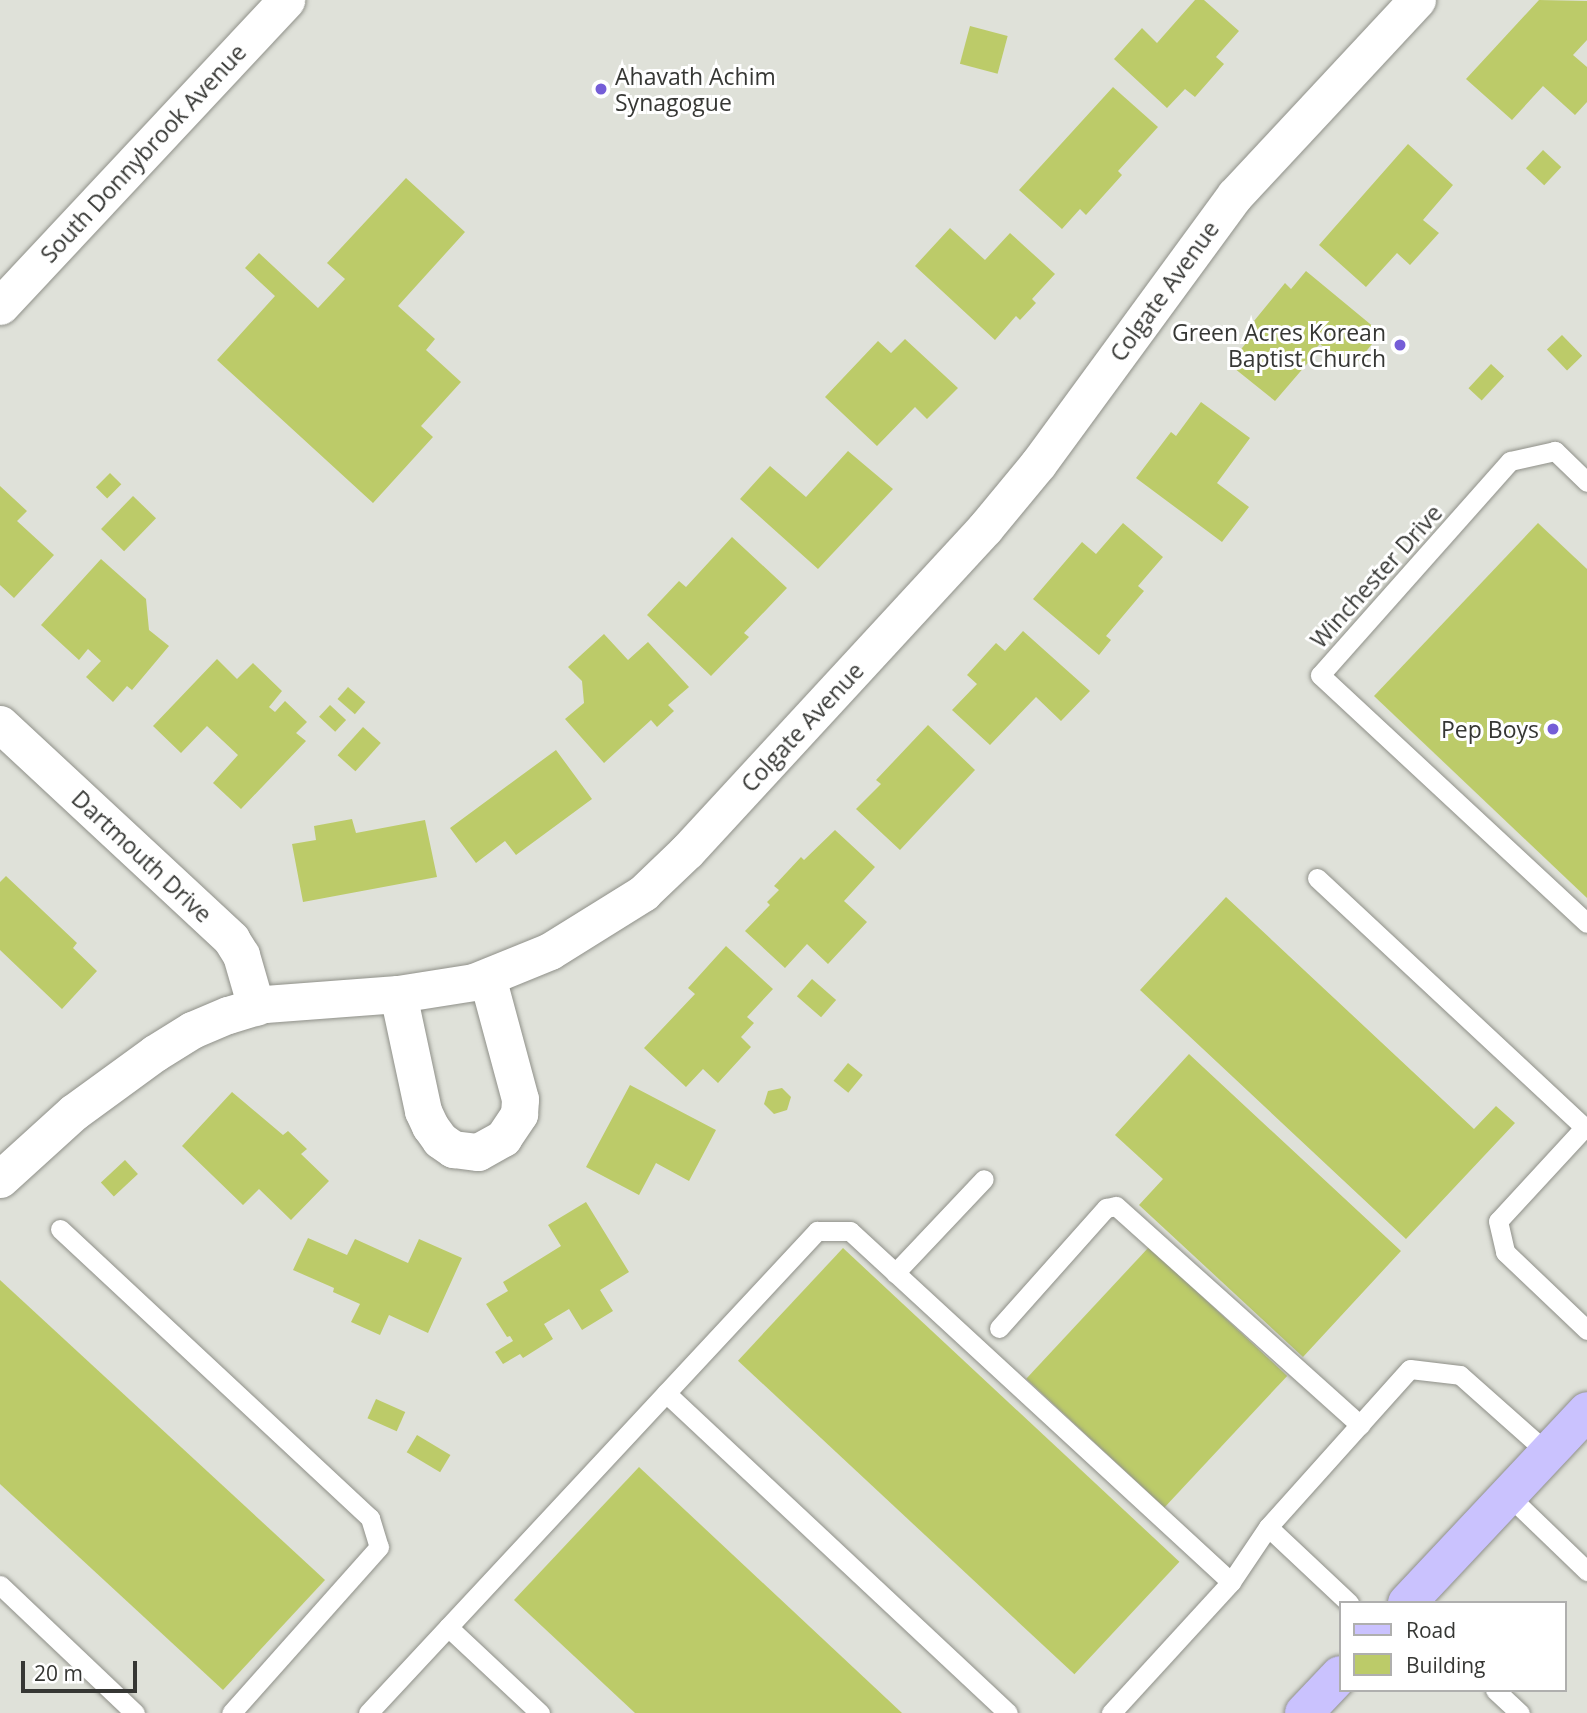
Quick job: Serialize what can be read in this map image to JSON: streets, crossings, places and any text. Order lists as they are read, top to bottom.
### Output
{
  "streets": {
    "street": ["South Donnybrook Avenue", "Colgate Avenue", "Dartmouth Drive"],
    "lane": ["Winchester Drive"]
  },
  "crossings": [
    ["Colgate Avenue", "Dartmouth Drive"]
  ],
  "places": ["Ahavath Achim Synagogue", "Green Acres Korean Baptist Church", "Pep Boys"],
  "legend": ["Road", "Building"],
  "scale_bar": "20 m"
}
